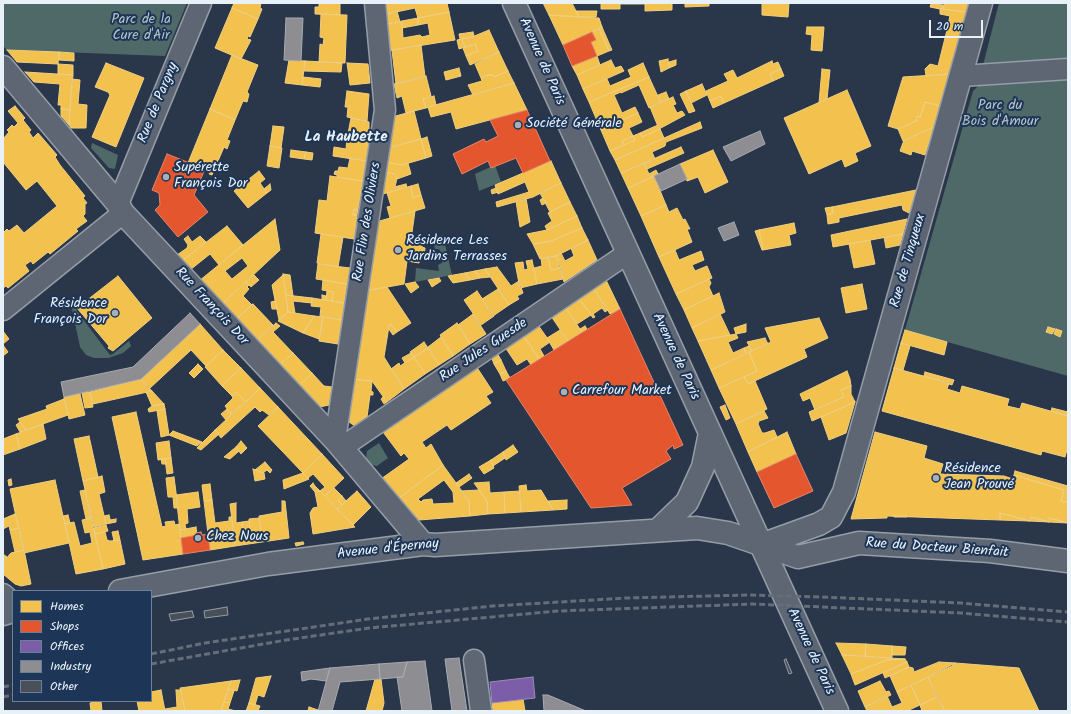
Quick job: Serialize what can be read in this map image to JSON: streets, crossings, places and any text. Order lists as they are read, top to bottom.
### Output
{
  "streets": {
    "street": [
      "Avenue de Paris",
      "Rue de Pargny",
      "Rue Flin des Oliviers",
      "Rue de Tinqueux",
      "Rue François Dor",
      "Rue Jules Guesde",
      "Rue du Docteur Bienfait",
      "Avenue d'Épernay"
    ]
  },
  "crossings": [
    ["Avenue de Paris", "Rue Jules Guesde"],
    ["Avenue de Paris", "Rue du Docteur Bienfait"],
    ["Avenue de Paris", "Avenue d'Épernay"],
    ["Rue de Pargny", "Rue François Dor"],
    ["Rue Flin des Oliviers", "Rue François Dor"],
    ["Rue Flin des Oliviers", "Rue Jules Guesde"],
    ["Rue François Dor", "Rue Jules Guesde"],
    ["Rue François Dor", "Avenue d'Épernay"],
    ["Rue du Docteur Bienfait", "Avenue d'Épernay"]
  ],
  "districts": ["La Haubette"],
  "parks": ["Parc de la Cure d'Air", "Parc du Bois d'Amour"],
  "places": [
    "Société Générale",
    "Supérette François Dor",
    "Résidence Les Jardins Terrasses",
    "Résidence François Dor",
    "Carrefour Market",
    "Résidence Jean Prouvé",
    "Chez Nous"
  ],
  "legend": [
    "Homes",
    "Shops",
    "Offices",
    "Industry",
    "Other"
  ],
  "scale_bar": "20 m"
}
